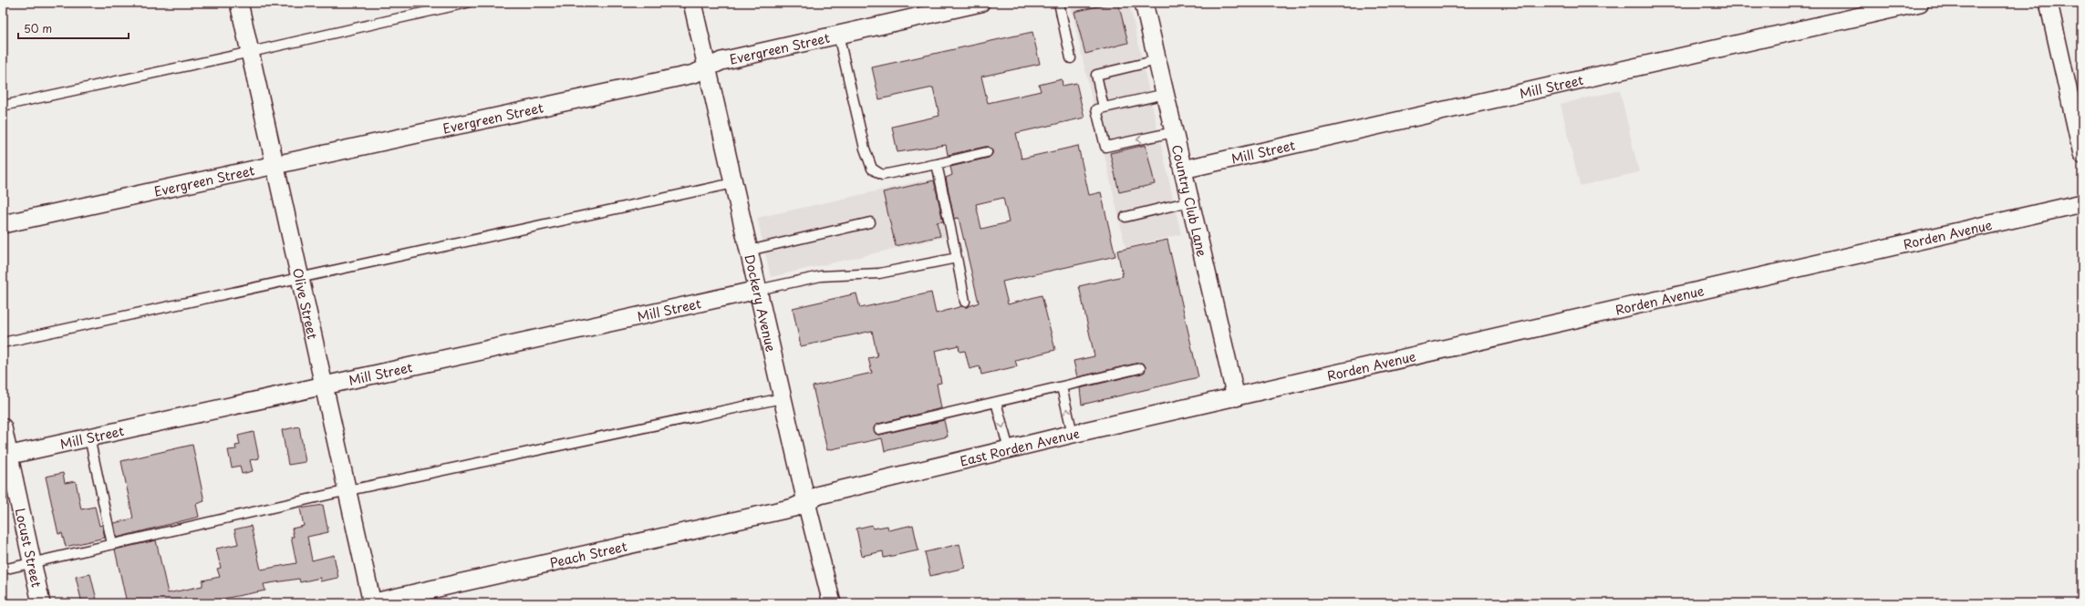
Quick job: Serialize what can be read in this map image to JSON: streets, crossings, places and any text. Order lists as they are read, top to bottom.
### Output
{
  "streets": {
    "street": [
      "Evergreen Street",
      "Mill Street",
      "Country Club Lane",
      "Rorden Avenue",
      "Olive Street",
      "Dockery Avenue",
      "East Rorden Avenue",
      "Locust Street",
      "Peach Street"
    ]
  },
  "crossings": [
    ["Evergreen Street", "Olive Street"],
    ["Evergreen Street", "Dockery Avenue"],
    ["Mill Street", "Country Club Lane"],
    ["Mill Street", "Olive Street"],
    ["Mill Street", "Dockery Avenue"],
    ["Mill Street", "Locust Street"],
    ["Country Club Lane", "Rorden Avenue"],
    ["Country Club Lane", "East Rorden Avenue"],
    ["Rorden Avenue", "East Rorden Avenue"],
    ["Olive Street", "Peach Street"],
    ["Dockery Avenue", "East Rorden Avenue"],
    ["Dockery Avenue", "Peach Street"],
    ["East Rorden Avenue", "Peach Street"]
  ],
  "scale_bar": "50 m"
}
